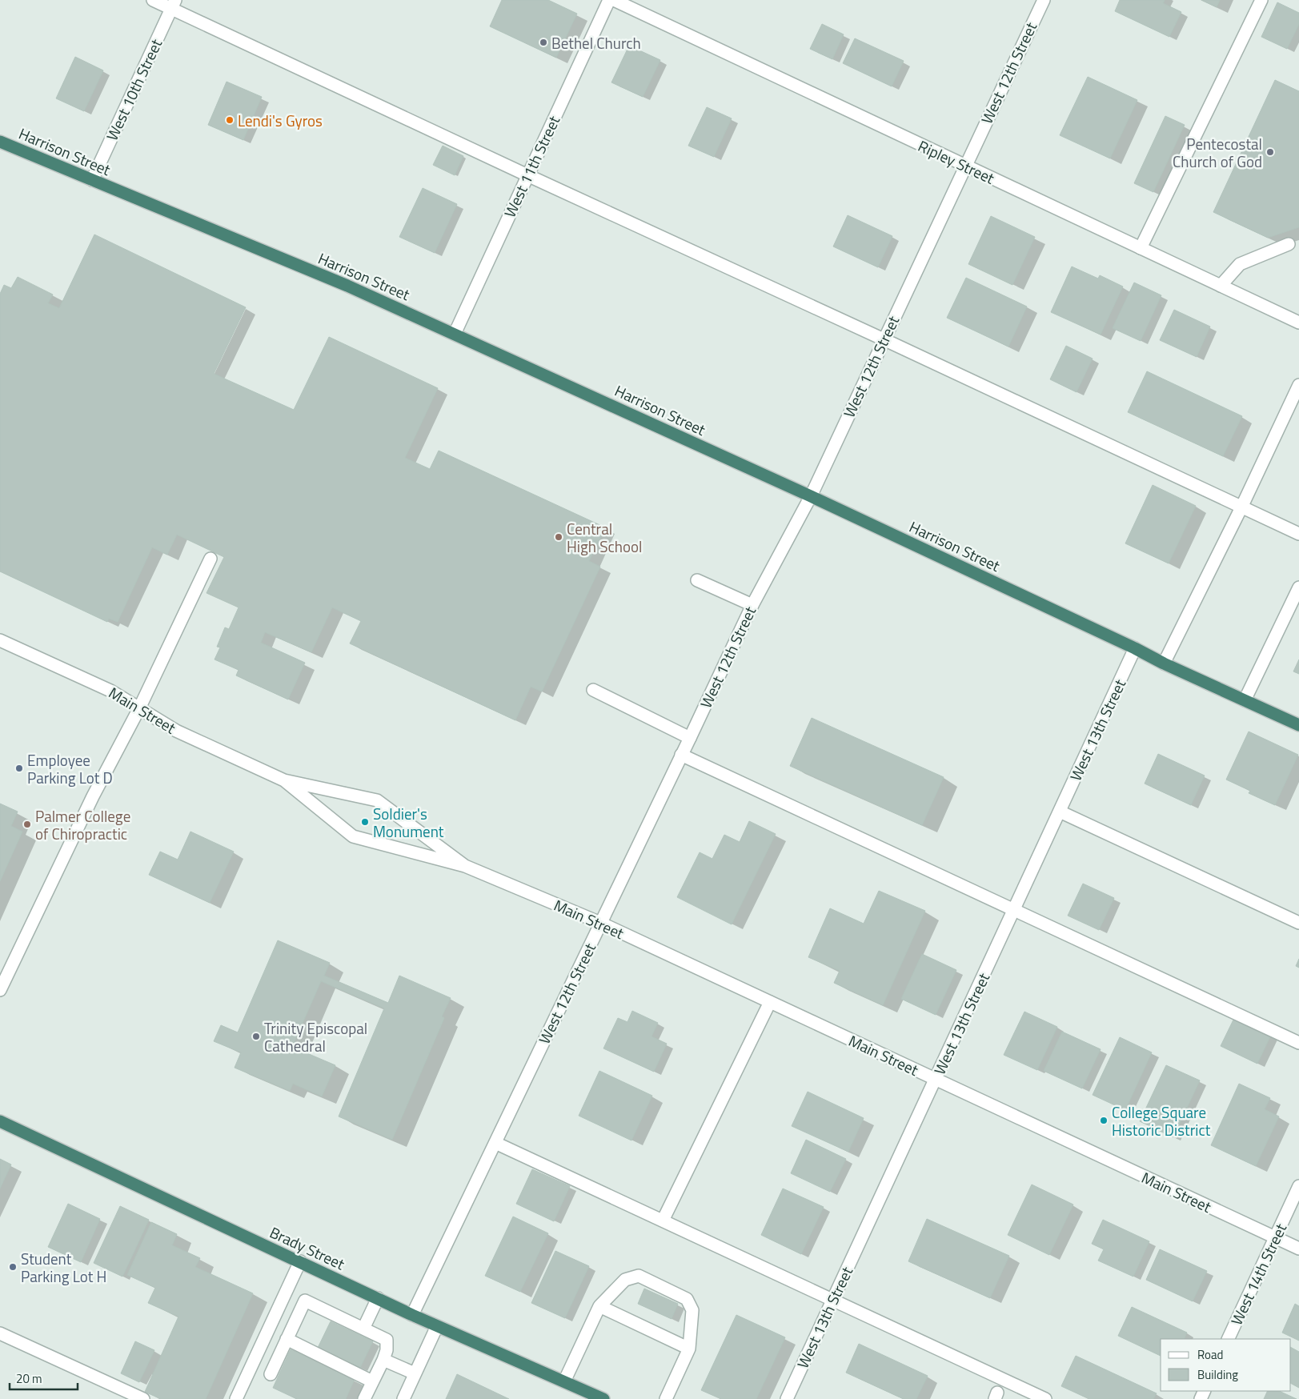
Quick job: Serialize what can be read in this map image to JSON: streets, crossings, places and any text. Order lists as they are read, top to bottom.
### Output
{
  "streets": {
    "highway": ["Harrison Street", "Brady Street"],
    "street": [
      "West 12th Street",
      "West 10th Street",
      "Ripley Street",
      "West 11th Street",
      "Main Street",
      "West 13th Street",
      "West 14th Street"
    ]
  },
  "crossings": [
    ["West 12th Street", "Harrison Street"],
    ["West 12th Street", "Ripley Street"],
    ["West 12th Street", "Main Street"],
    ["West 12th Street", "Brady Street"],
    ["West 10th Street", "Harrison Street"],
    ["Harrison Street", "West 11th Street"],
    ["Harrison Street", "West 13th Street"],
    ["Main Street", "West 13th Street"],
    ["Main Street", "West 14th Street"]
  ],
  "places": [
    "Bethel Church",
    "Lendi's Gyros",
    "Pentecostal Church of God",
    "Central High School",
    "Employee Parking Lot D",
    "Soldier's Monument",
    "Palmer College of Chiropractic",
    "Trinity Episcopal Cathedral",
    "College Square Historic District",
    "Student Parking Lot H"
  ],
  "legend": ["Road", "Building"],
  "scale_bar": "20 m"
}
